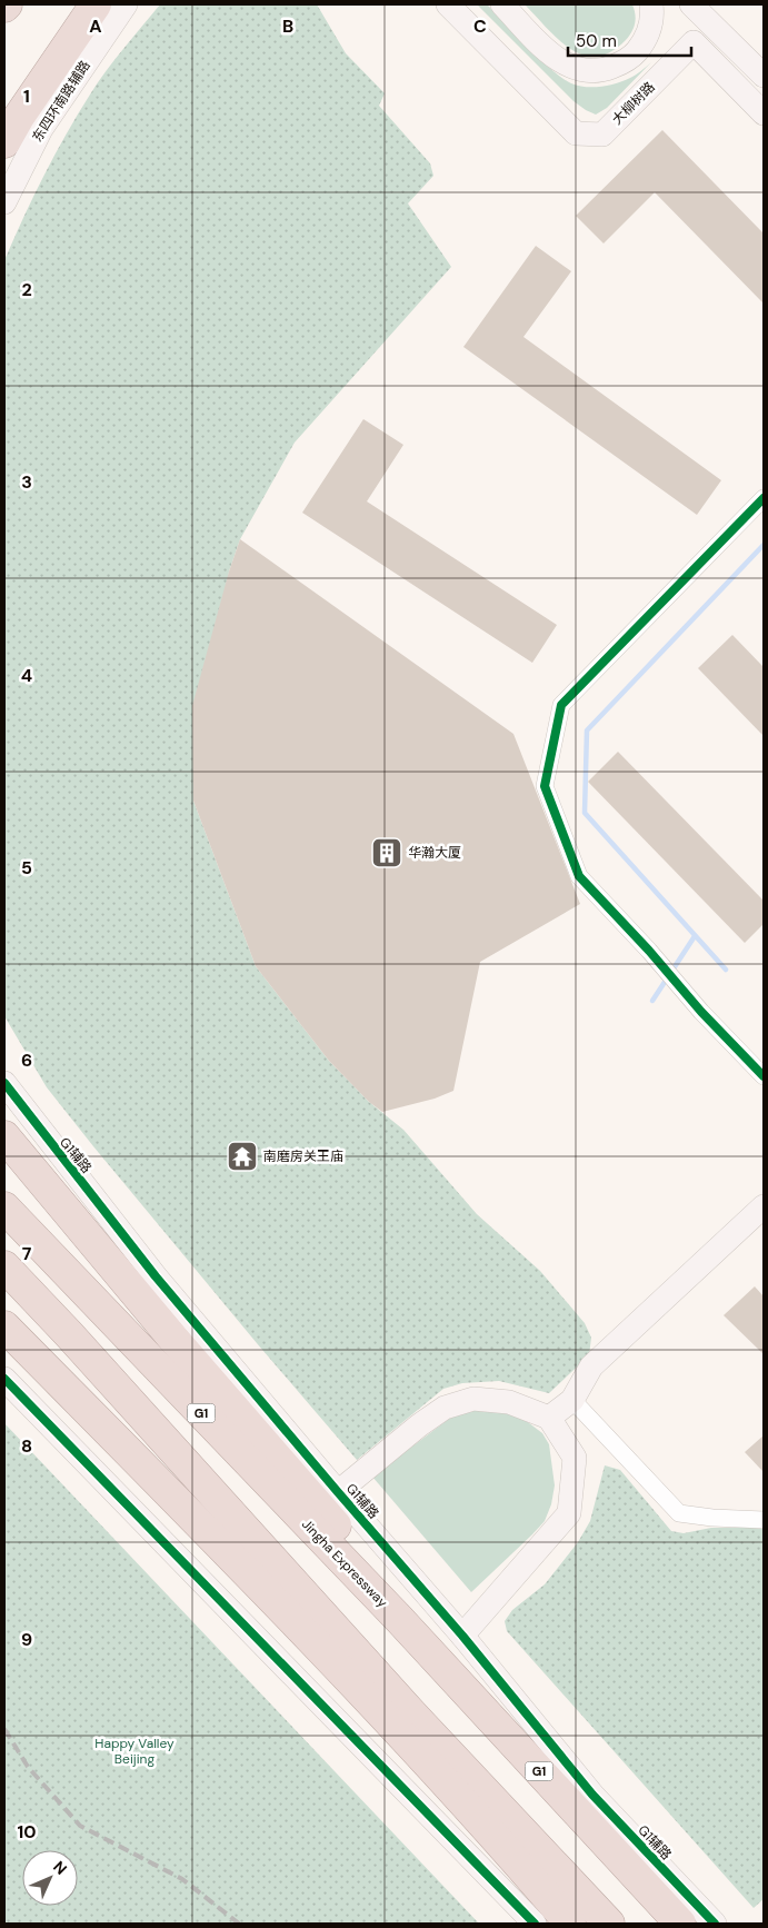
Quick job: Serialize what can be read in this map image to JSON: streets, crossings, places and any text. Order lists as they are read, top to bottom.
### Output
{
  "streets": {
    "highway": ["G1", "Jingha Expressway"],
    "street": ["东四环南路辅路", "大柳树路", "G1辅路"]
  },
  "parks": ["Happy Valley Beijing"],
  "places": {
    "building": ["华瀚大厦"],
    "temple": ["南磨房关王庙"]
  },
  "scale_bar": "50 m",
  "north": "top right",
  "grid": {
    "columns": ["A", "B", "C"],
    "rows": [
      "1",
      "2",
      "3",
      "4",
      "5",
      "6",
      "7",
      "8",
      "9",
      "10"
    ]
  }
}
